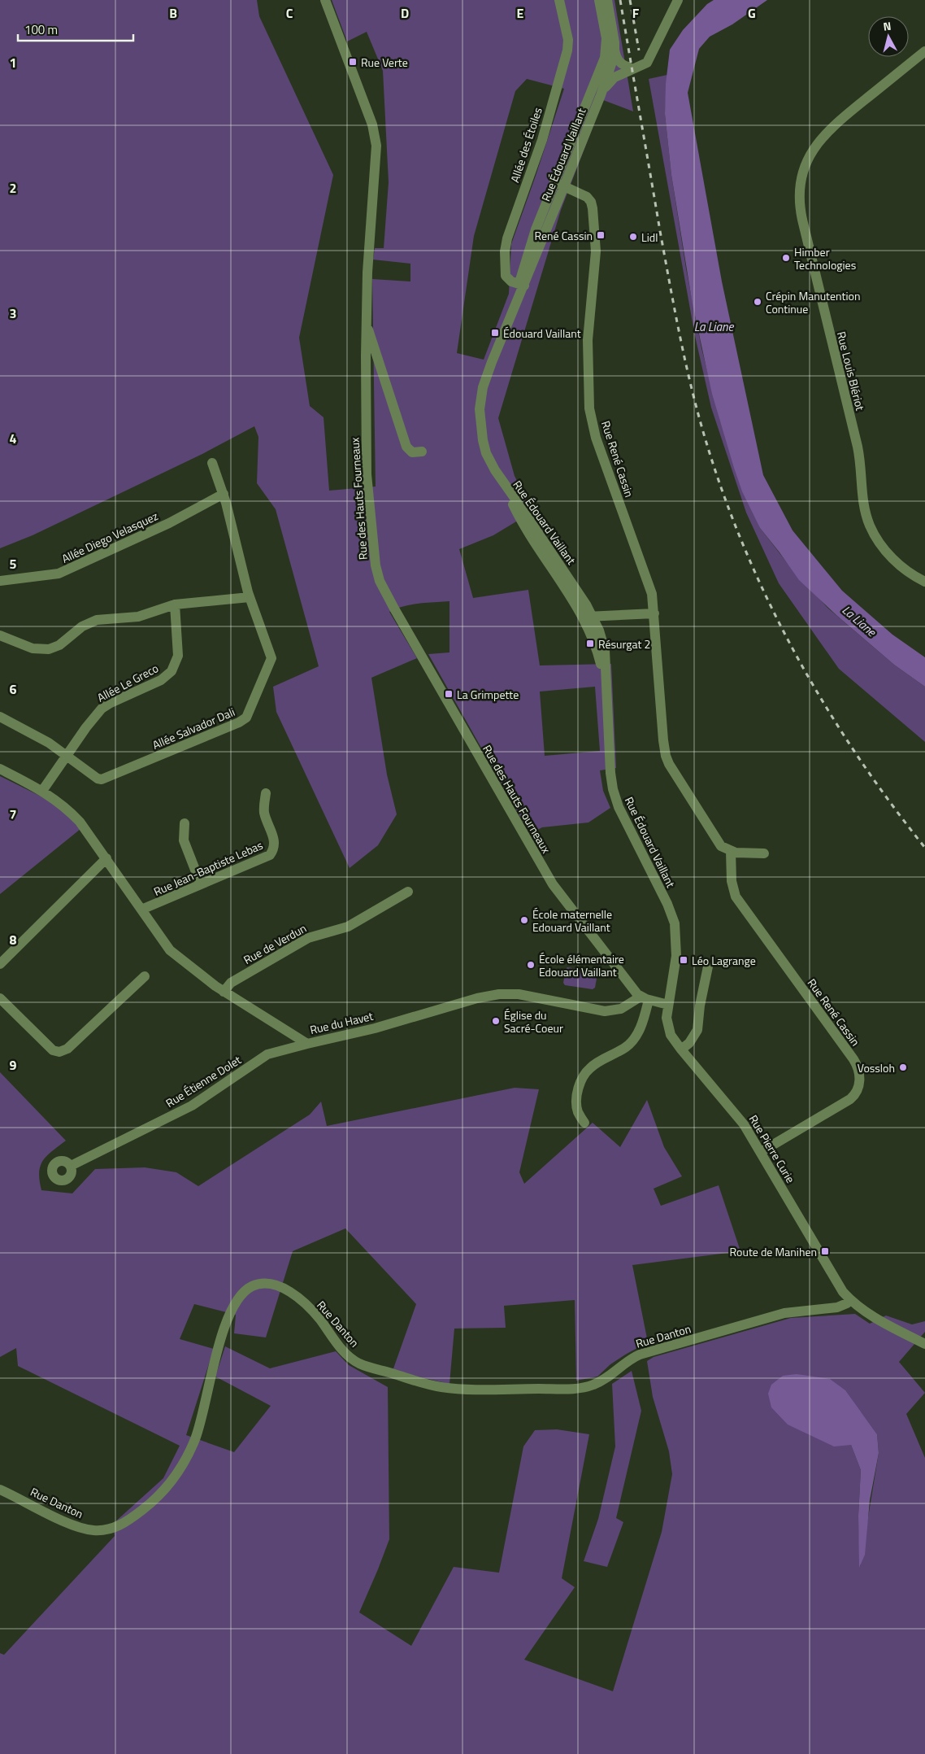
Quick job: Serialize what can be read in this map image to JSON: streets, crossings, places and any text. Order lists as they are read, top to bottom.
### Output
{
  "streets": {
    "street": [
      "Allée des Étoiles",
      "Rue Édouard Vaillant",
      "Rue Louis Blériot",
      "Rue René Cassin",
      "Rue des Hauts Fourneaux",
      "Allée Diego Velasquez",
      "Allée Le Greco",
      "Allée Salvador Dali",
      "Rue Jean-Baptiste Lebas",
      "Rue de Verdun",
      "Rue du Havet",
      "Rue Étienne Dolet",
      "Rue Pierre Curie",
      "Rue Danton"
    ]
  },
  "crossings": [
    ["Allée des Étoiles", "Rue Édouard Vaillant"],
    ["Rue Édouard Vaillant", "Rue René Cassin"],
    ["Rue Édouard Vaillant", "Rue Pierre Curie"],
    ["Rue René Cassin", "Rue Pierre Curie"],
    ["Rue des Hauts Fourneaux", "Rue du Havet"],
    ["Allée Diego Velasquez", "Allée Salvador Dali"],
    ["Allée Le Greco", "Allée Salvador Dali"],
    ["Allée Le Greco", "Rue du Havet"],
    ["Rue Jean-Baptiste Lebas", "Rue du Havet"],
    ["Rue de Verdun", "Rue du Havet"],
    ["Rue du Havet", "Rue Étienne Dolet"],
    ["Rue Pierre Curie", "Rue Danton"]
  ],
  "water": ["La Liane"],
  "places": {
    "transit": [
      "Rue Verte",
      "René Cassin",
      "Édouard Vaillant",
      "Résurgat 2",
      "La Grimpette",
      "Léo Lagrange",
      "Route de Manihen"
    ],
    "other": [
      "Lidl",
      "Himber Technologies",
      "Crépin Manutention Continue",
      "École maternelle Edouard Vaillant",
      "École élémentaire Edouard Vaillant",
      "Église du Sacré-Coeur",
      "Vossloh"
    ]
  },
  "scale_bar": "100 m",
  "north": "top",
  "grid": {
    "columns": [
      "B",
      "C",
      "D",
      "E",
      "F",
      "G"
    ],
    "rows": [
      "1",
      "2",
      "3",
      "4",
      "5",
      "6",
      "7",
      "8",
      "9"
    ]
  }
}
